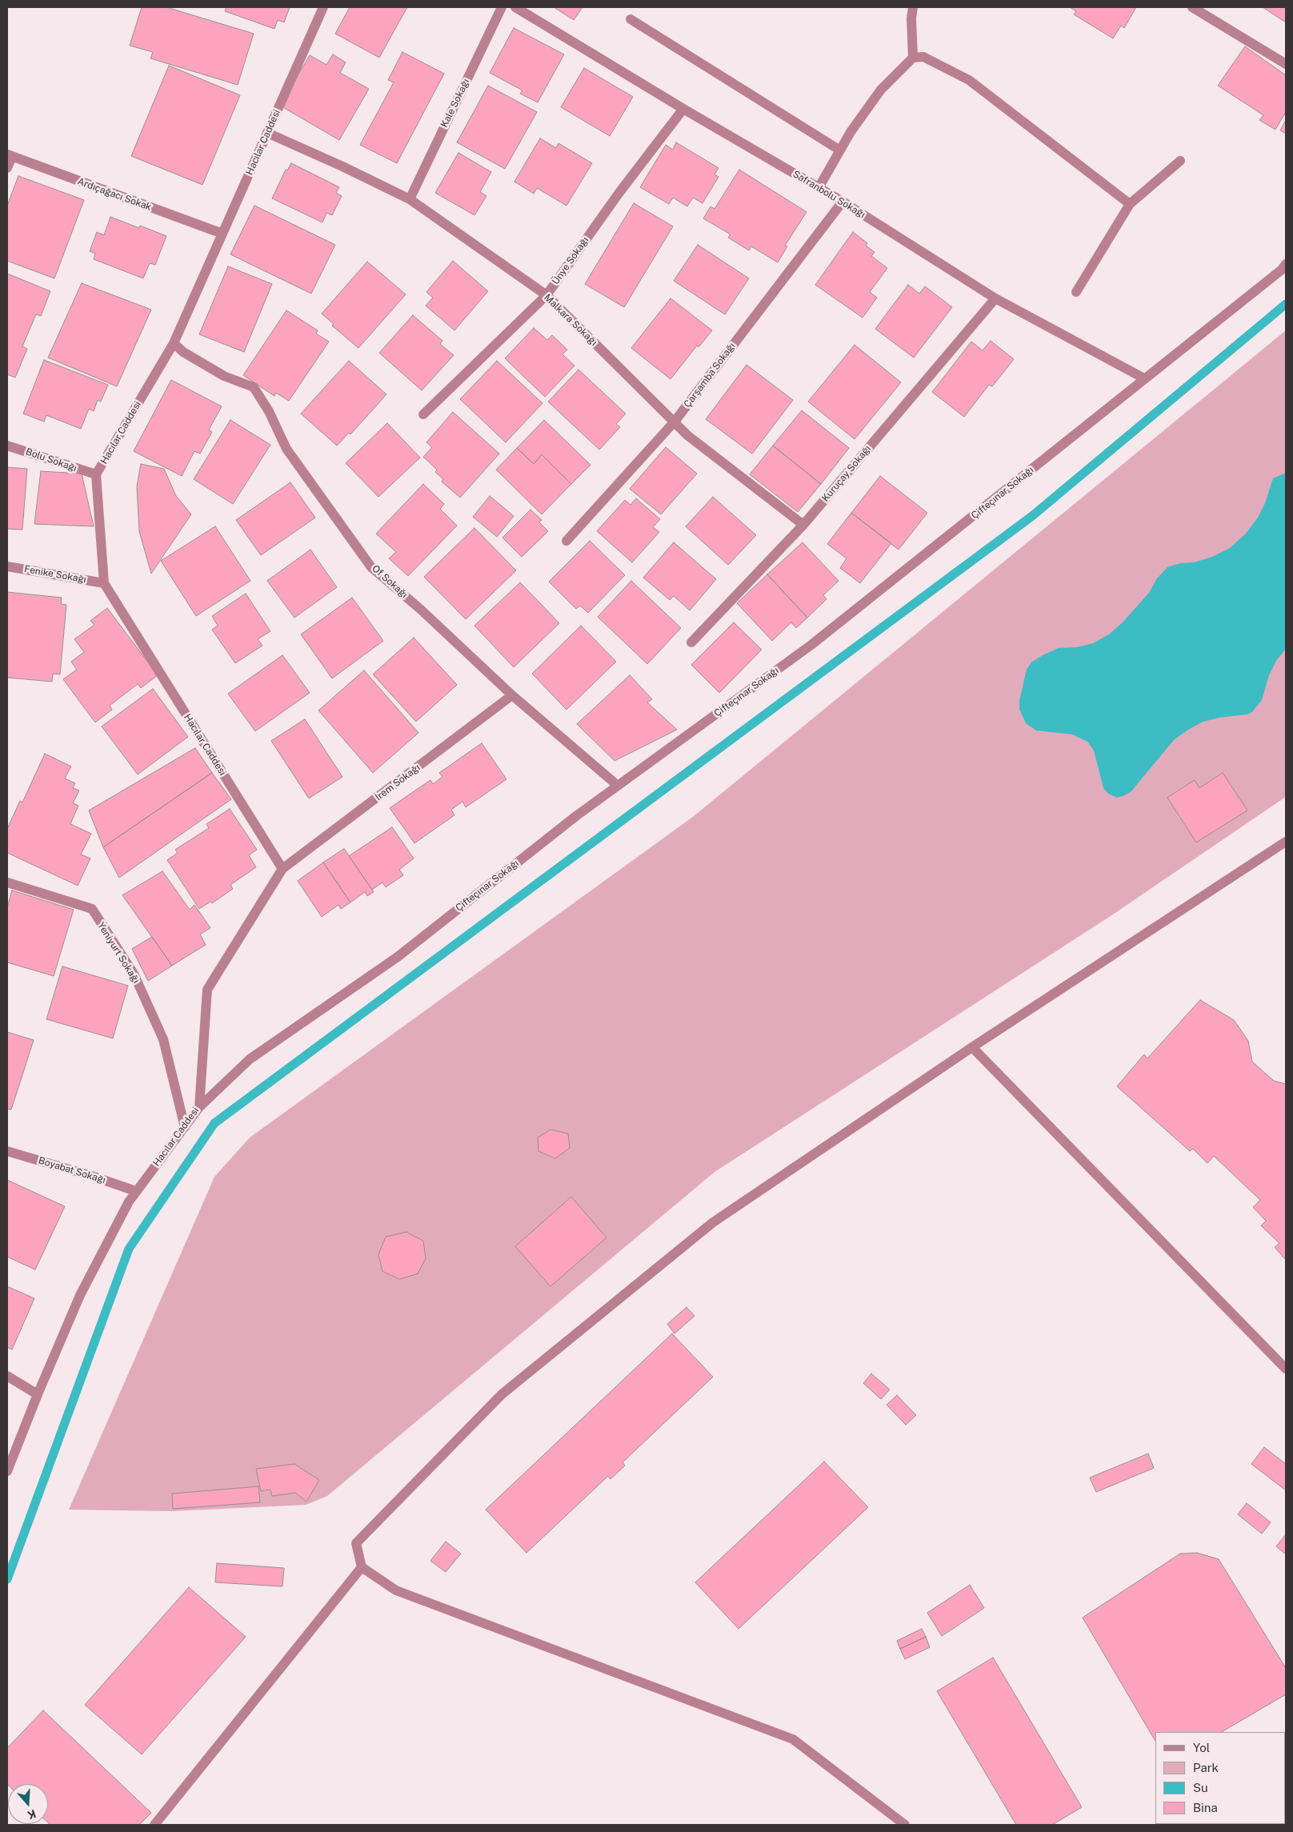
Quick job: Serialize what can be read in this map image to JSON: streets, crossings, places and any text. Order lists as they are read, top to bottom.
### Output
{
  "streets": {
    "street": [
      "Kale Sokağı",
      "Hacılar Caddesi",
      "Ardıçağacı Sokak",
      "Safranbolu Sokağı",
      "Ünye Sokağı",
      "Malkara Sokağı",
      "Çarşamba Sokağı",
      "Bolu Sokağı",
      "Kuruçay Sokağı",
      "Çifteçınar Sokağı",
      "Fenike Sokağı",
      "Of Sokağı",
      "İrem Sokağı",
      "Yeniyurt Sokağı",
      "Boyabat Sokağı"
    ]
  },
  "crossings": [
    ["Kale Sokağı", "Malkara Sokağı"],
    ["Hacılar Caddesi", "Ardıçağacı Sokak"],
    ["Hacılar Caddesi", "Malkara Sokağı"],
    ["Hacılar Caddesi", "Bolu Sokağı"],
    ["Hacılar Caddesi", "Çifteçınar Sokağı"],
    ["Hacılar Caddesi", "Fenike Sokağı"],
    ["Hacılar Caddesi", "Of Sokağı"],
    ["Hacılar Caddesi", "İrem Sokağı"],
    ["Hacılar Caddesi", "Yeniyurt Sokağı"],
    ["Hacılar Caddesi", "Boyabat Sokağı"],
    ["Safranbolu Sokağı", "Ünye Sokağı"],
    ["Safranbolu Sokağı", "Çarşamba Sokağı"],
    ["Safranbolu Sokağı", "Kuruçay Sokağı"],
    ["Safranbolu Sokağı", "Çifteçınar Sokağı"],
    ["Ünye Sokağı", "Malkara Sokağı"],
    ["Malkara Sokağı", "Çarşamba Sokağı"],
    ["Malkara Sokağı", "Kuruçay Sokağı"],
    ["Çifteçınar Sokağı", "Of Sokağı"],
    ["Of Sokağı", "İrem Sokağı"]
  ],
  "legend": [
    "Yol",
    "Park",
    "Su",
    "Bina"
  ],
  "north": "bottom"
}
